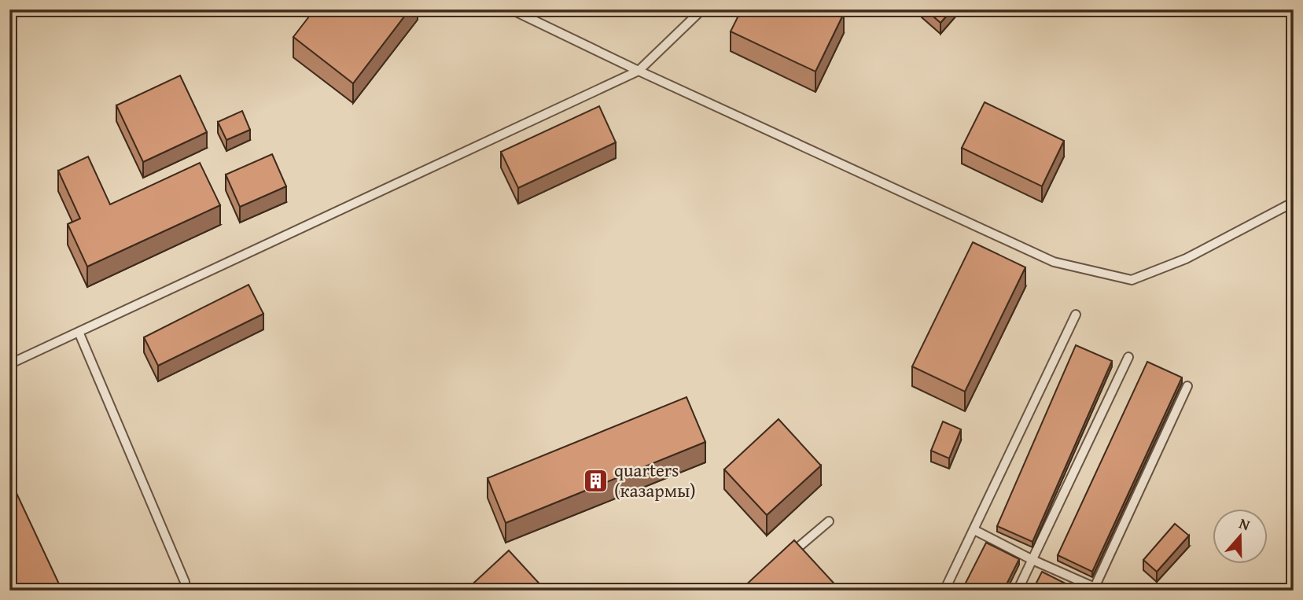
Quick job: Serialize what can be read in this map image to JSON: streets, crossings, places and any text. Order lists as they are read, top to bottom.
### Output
{
  "places": {
    "building": ["quarters (казармы)"]
  },
  "north": "top"
}
